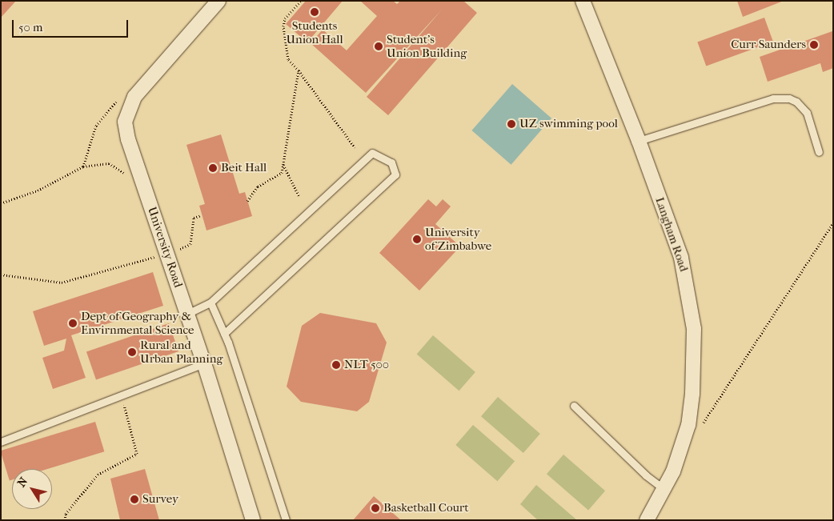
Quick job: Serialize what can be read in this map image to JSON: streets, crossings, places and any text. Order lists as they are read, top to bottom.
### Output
{
  "streets": {
    "street": ["Langham Road", "University Road"]
  },
  "places": [
    "Students Union Hall",
    "Curr Saunders",
    "Student's Union Building",
    "UZ swimming pool",
    "Beit Hall",
    "University of Zimbabwe",
    "Dept of Geography & Envirnmental Science",
    "Rural and Urban Planning",
    "NLT 500",
    "Survey",
    "Basketball Court"
  ],
  "scale_bar": "50 m",
  "north": "top left"
}
